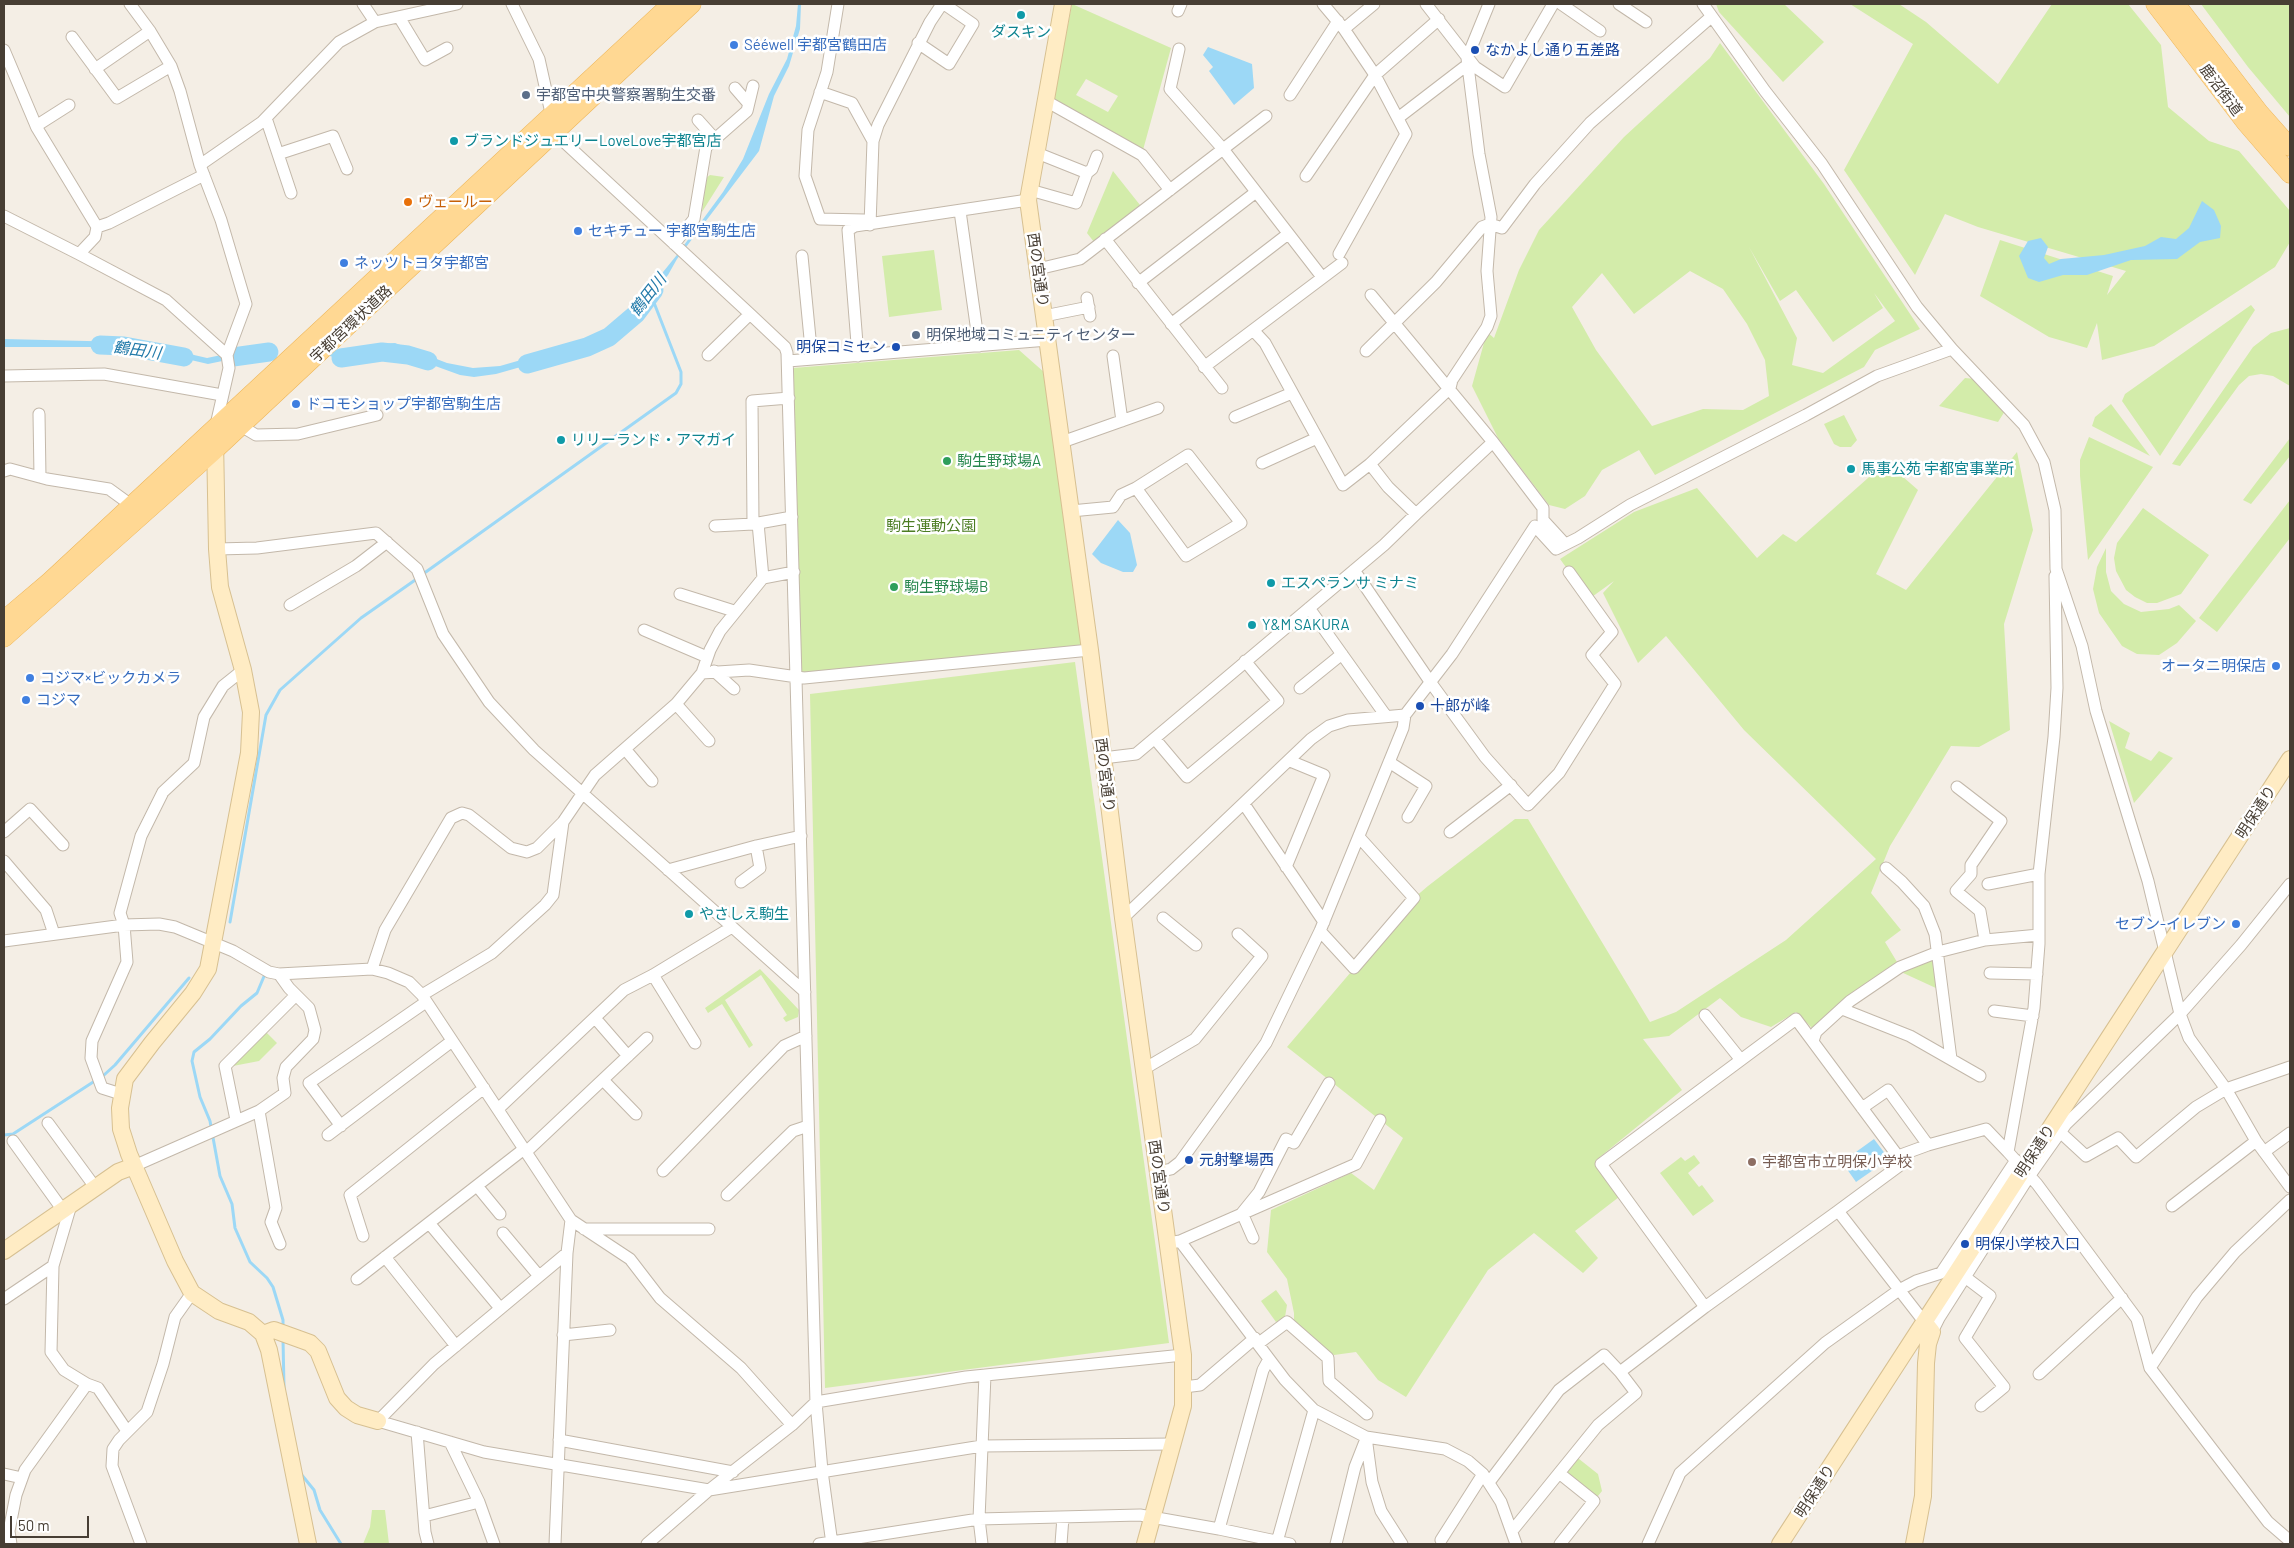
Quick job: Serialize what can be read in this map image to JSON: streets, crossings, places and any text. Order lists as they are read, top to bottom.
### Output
{
  "streets": {
    "main road": ["鹿沼街道", "宇都宮環状道路"],
    "street": ["西の宮通り", "明保通り"]
  },
  "water": ["鶴田川"],
  "parks": ["駒生運動公園"],
  "places": [
    "ダスキン",
    "Sééwell 宇都宮鶴田店",
    "なかよし通り五差路",
    "宇都宮中央警察署駒生交番",
    "ブランドジュエリーLoveLove宇都宮店",
    "ヴェールー",
    "セキチュー 宇都宮駒生店",
    "ネッツトヨタ宇都宮",
    "明保地域コミュニティセンター",
    "明保コミセン",
    "ドコモショップ宇都宮駒生店",
    "リリーランド・アマガイ",
    "駒生野球場A",
    "馬事公苑 宇都宮事業所",
    "エスペランサ ミナミ",
    "駒生野球場B",
    "Y&M SAKURA",
    "オータニ明保店",
    "コジマ×ビックカメラ",
    "コジマ",
    "十郎が峰",
    "やさしえ駒生",
    "セブン-イレブン",
    "元射撃場西",
    "宇都宮市立明保小学校",
    "明保小学校入口"
  ],
  "scale_bar": "50 m"
}
